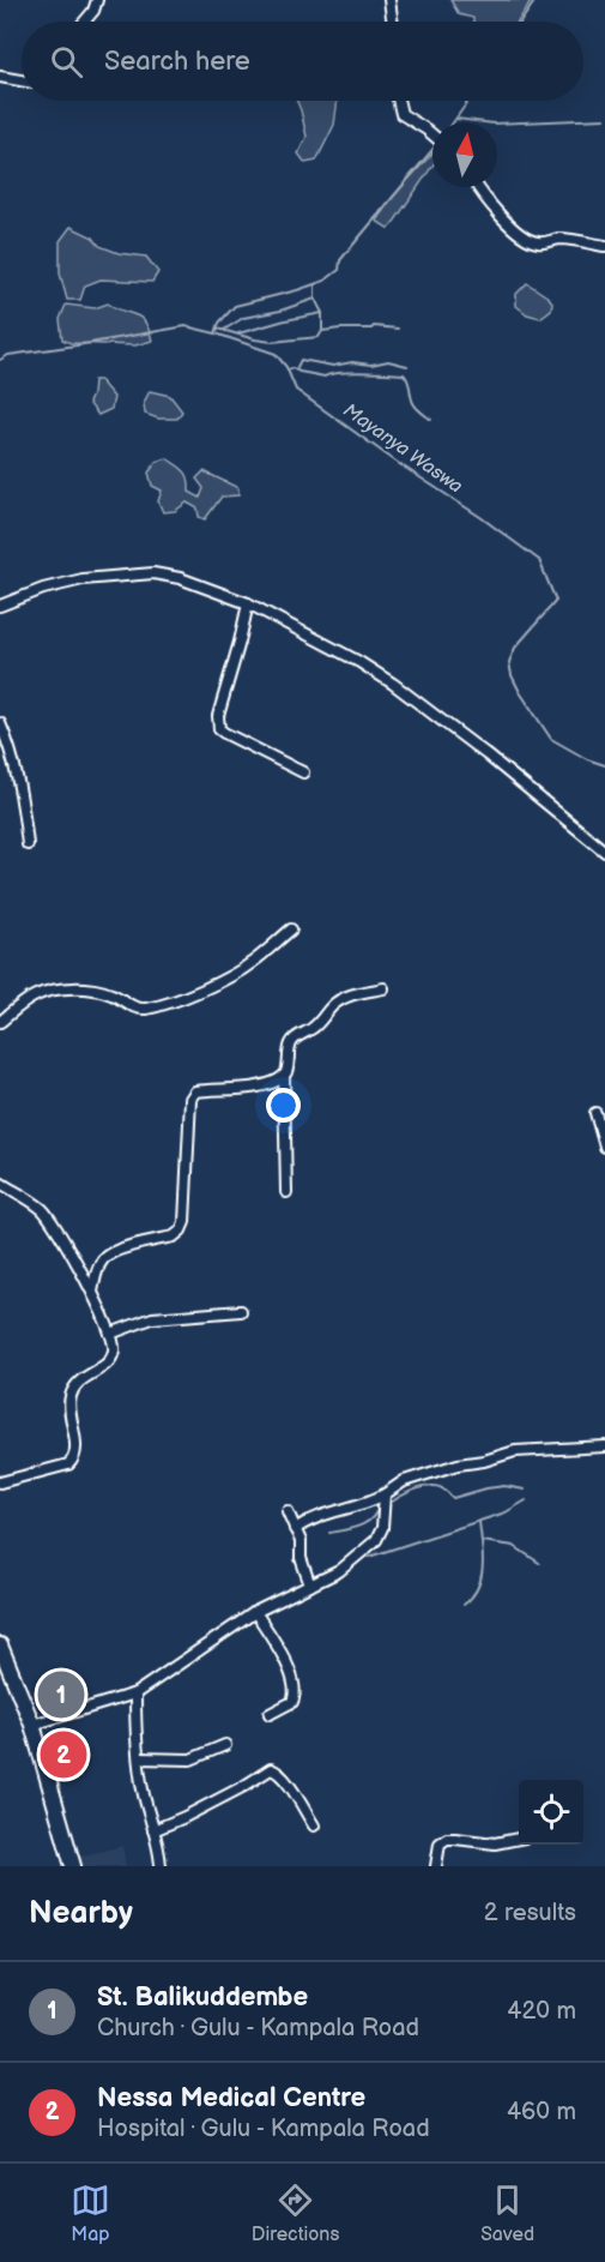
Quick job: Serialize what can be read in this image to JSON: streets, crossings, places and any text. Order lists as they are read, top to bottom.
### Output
{
  "water": ["Mayanya Waswa"],
  "north": "top",
  "page": {
    "search": "Search here",
    "pins": ["1", "2"],
    "heading": ["Nearby", "2 results"],
    "list": [
      {
        "mark": "1",
        "name": "St. Balikuddembe",
        "note": "Church · Gulu - Kampala Road",
        "value": "420 m"
      },
      {
        "mark": "2",
        "name": "Nessa Medical Centre",
        "note": "Hospital · Gulu - Kampala Road",
        "value": "460 m"
      }
    ],
    "nav": ["Map", "Directions", "Saved"]
  }
}
